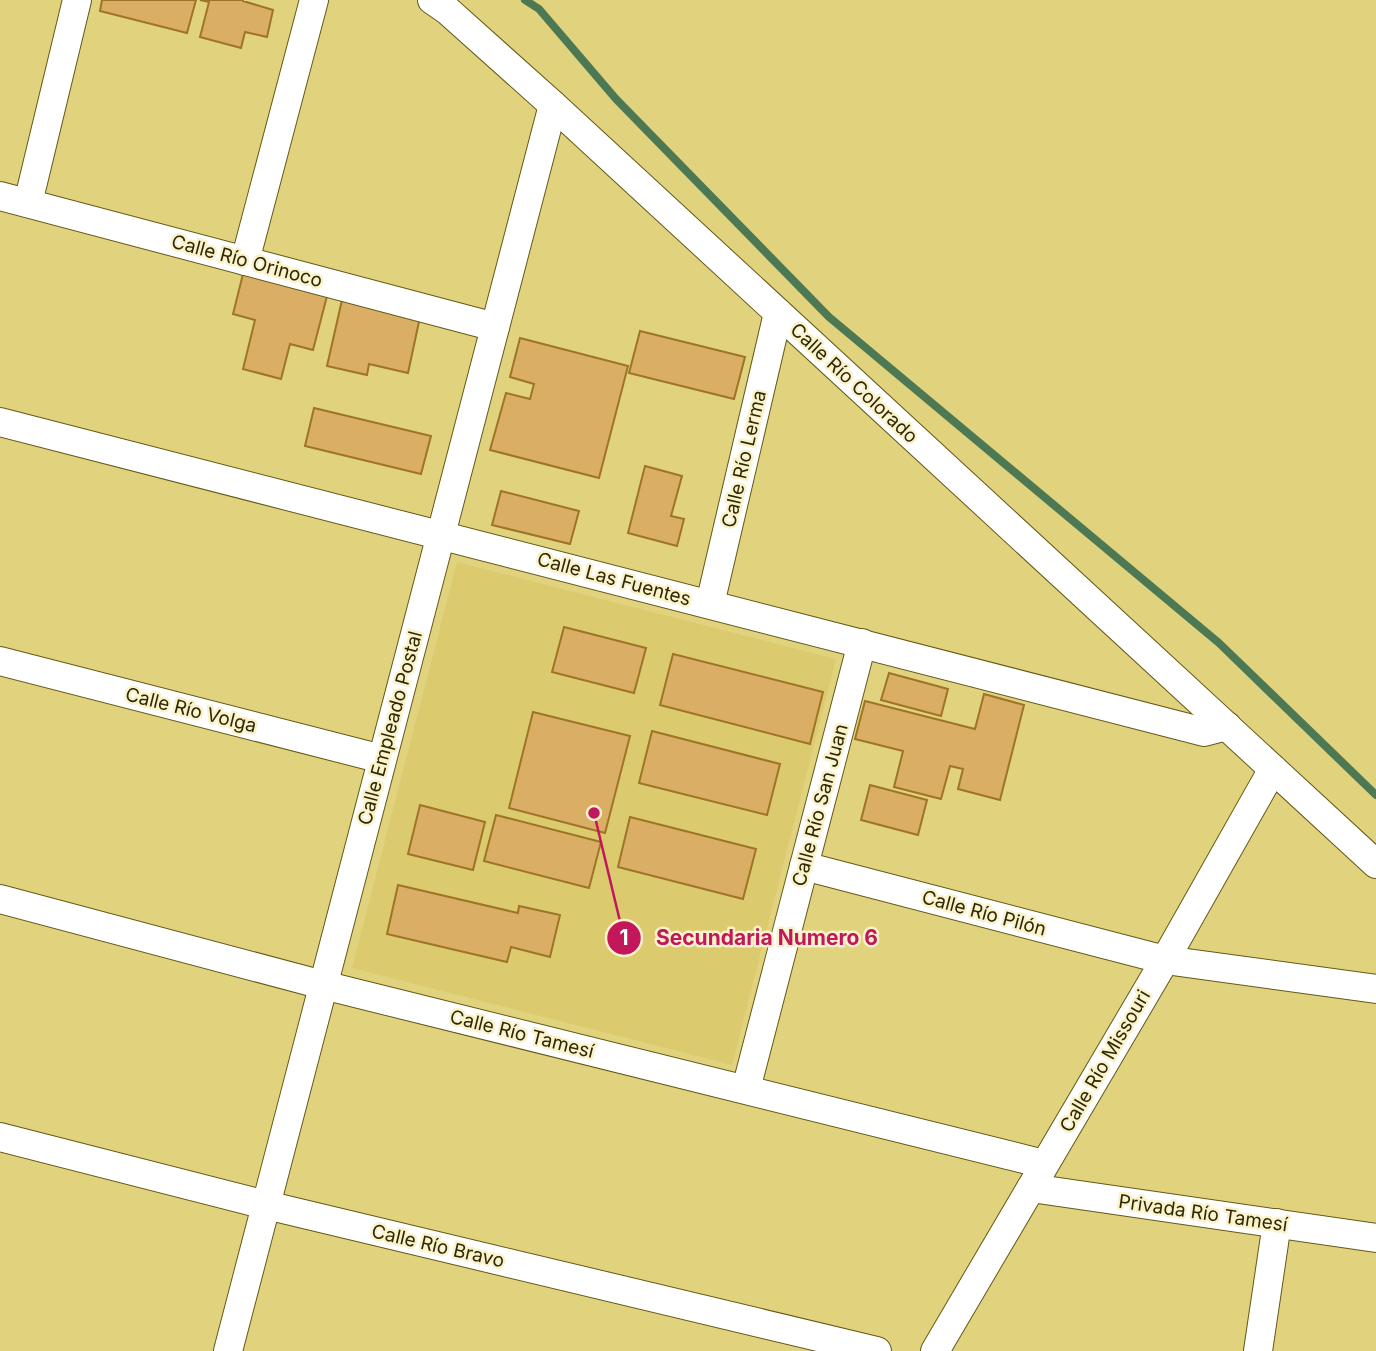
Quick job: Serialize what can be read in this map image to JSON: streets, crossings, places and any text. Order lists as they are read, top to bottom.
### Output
{
  "streets": {
    "street": [
      "Calle Río Orinoco",
      "Calle Río Colorado",
      "Calle Río Lerma",
      "Calle Las Fuentes",
      "Calle Río Volga",
      "Calle Empleado Postal",
      "Calle Río San Juan",
      "Calle Río Pilón",
      "Calle Río Tamesí",
      "Calle Río Missouri",
      "Privada Río Tamesí",
      "Calle Río Bravo"
    ]
  },
  "crossings": [
    ["Calle Río Orinoco", "Calle Empleado Postal"],
    ["Calle Río Colorado", "Calle Río Lerma"],
    ["Calle Río Colorado", "Calle Las Fuentes"],
    ["Calle Río Colorado", "Calle Empleado Postal"],
    ["Calle Río Colorado", "Calle Río Missouri"],
    ["Calle Río Lerma", "Calle Las Fuentes"],
    ["Calle Las Fuentes", "Calle Empleado Postal"],
    ["Calle Las Fuentes", "Calle Río San Juan"],
    ["Calle Río Volga", "Calle Empleado Postal"],
    ["Calle Empleado Postal", "Calle Río Tamesí"],
    ["Calle Empleado Postal", "Calle Río Bravo"],
    ["Calle Río San Juan", "Calle Río Pilón"],
    ["Calle Río San Juan", "Calle Río Tamesí"],
    ["Calle Río Pilón", "Calle Río Missouri"],
    ["Calle Río Tamesí", "Calle Río Missouri"],
    ["Calle Río Tamesí", "Privada Río Tamesí"],
    ["Calle Río Missouri", "Privada Río Tamesí"]
  ],
  "places": ["Secundaria Numero 6"]
}
